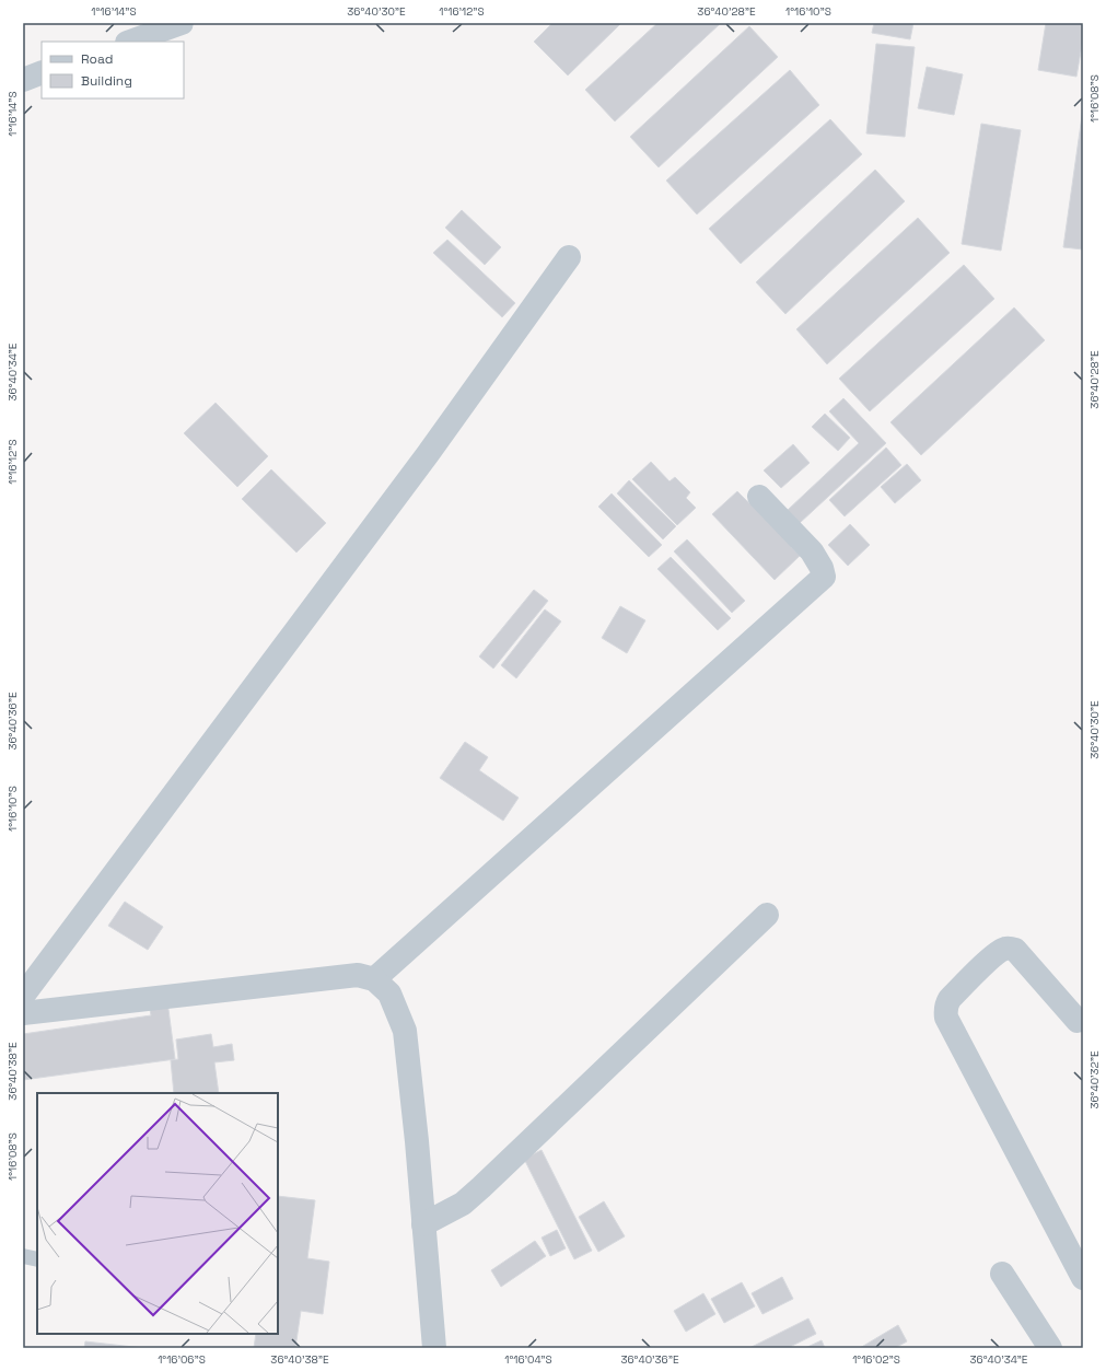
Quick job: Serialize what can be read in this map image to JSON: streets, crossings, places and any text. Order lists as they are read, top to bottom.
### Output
{
  "legend": ["Road", "Building"],
  "coordinates": [
    "1°16'14\"S",
    "36°40'30\"E",
    "1°16'12\"S",
    "36°40'28\"E",
    "1°16'10\"S",
    "1°16'08\"S",
    "36°40'34\"E",
    "36°40'36\"E",
    "36°40'38\"E",
    "36°40'32\"E",
    "1°16'06\"S",
    "1°16'04\"S",
    "1°16'02\"S"
  ]
}
